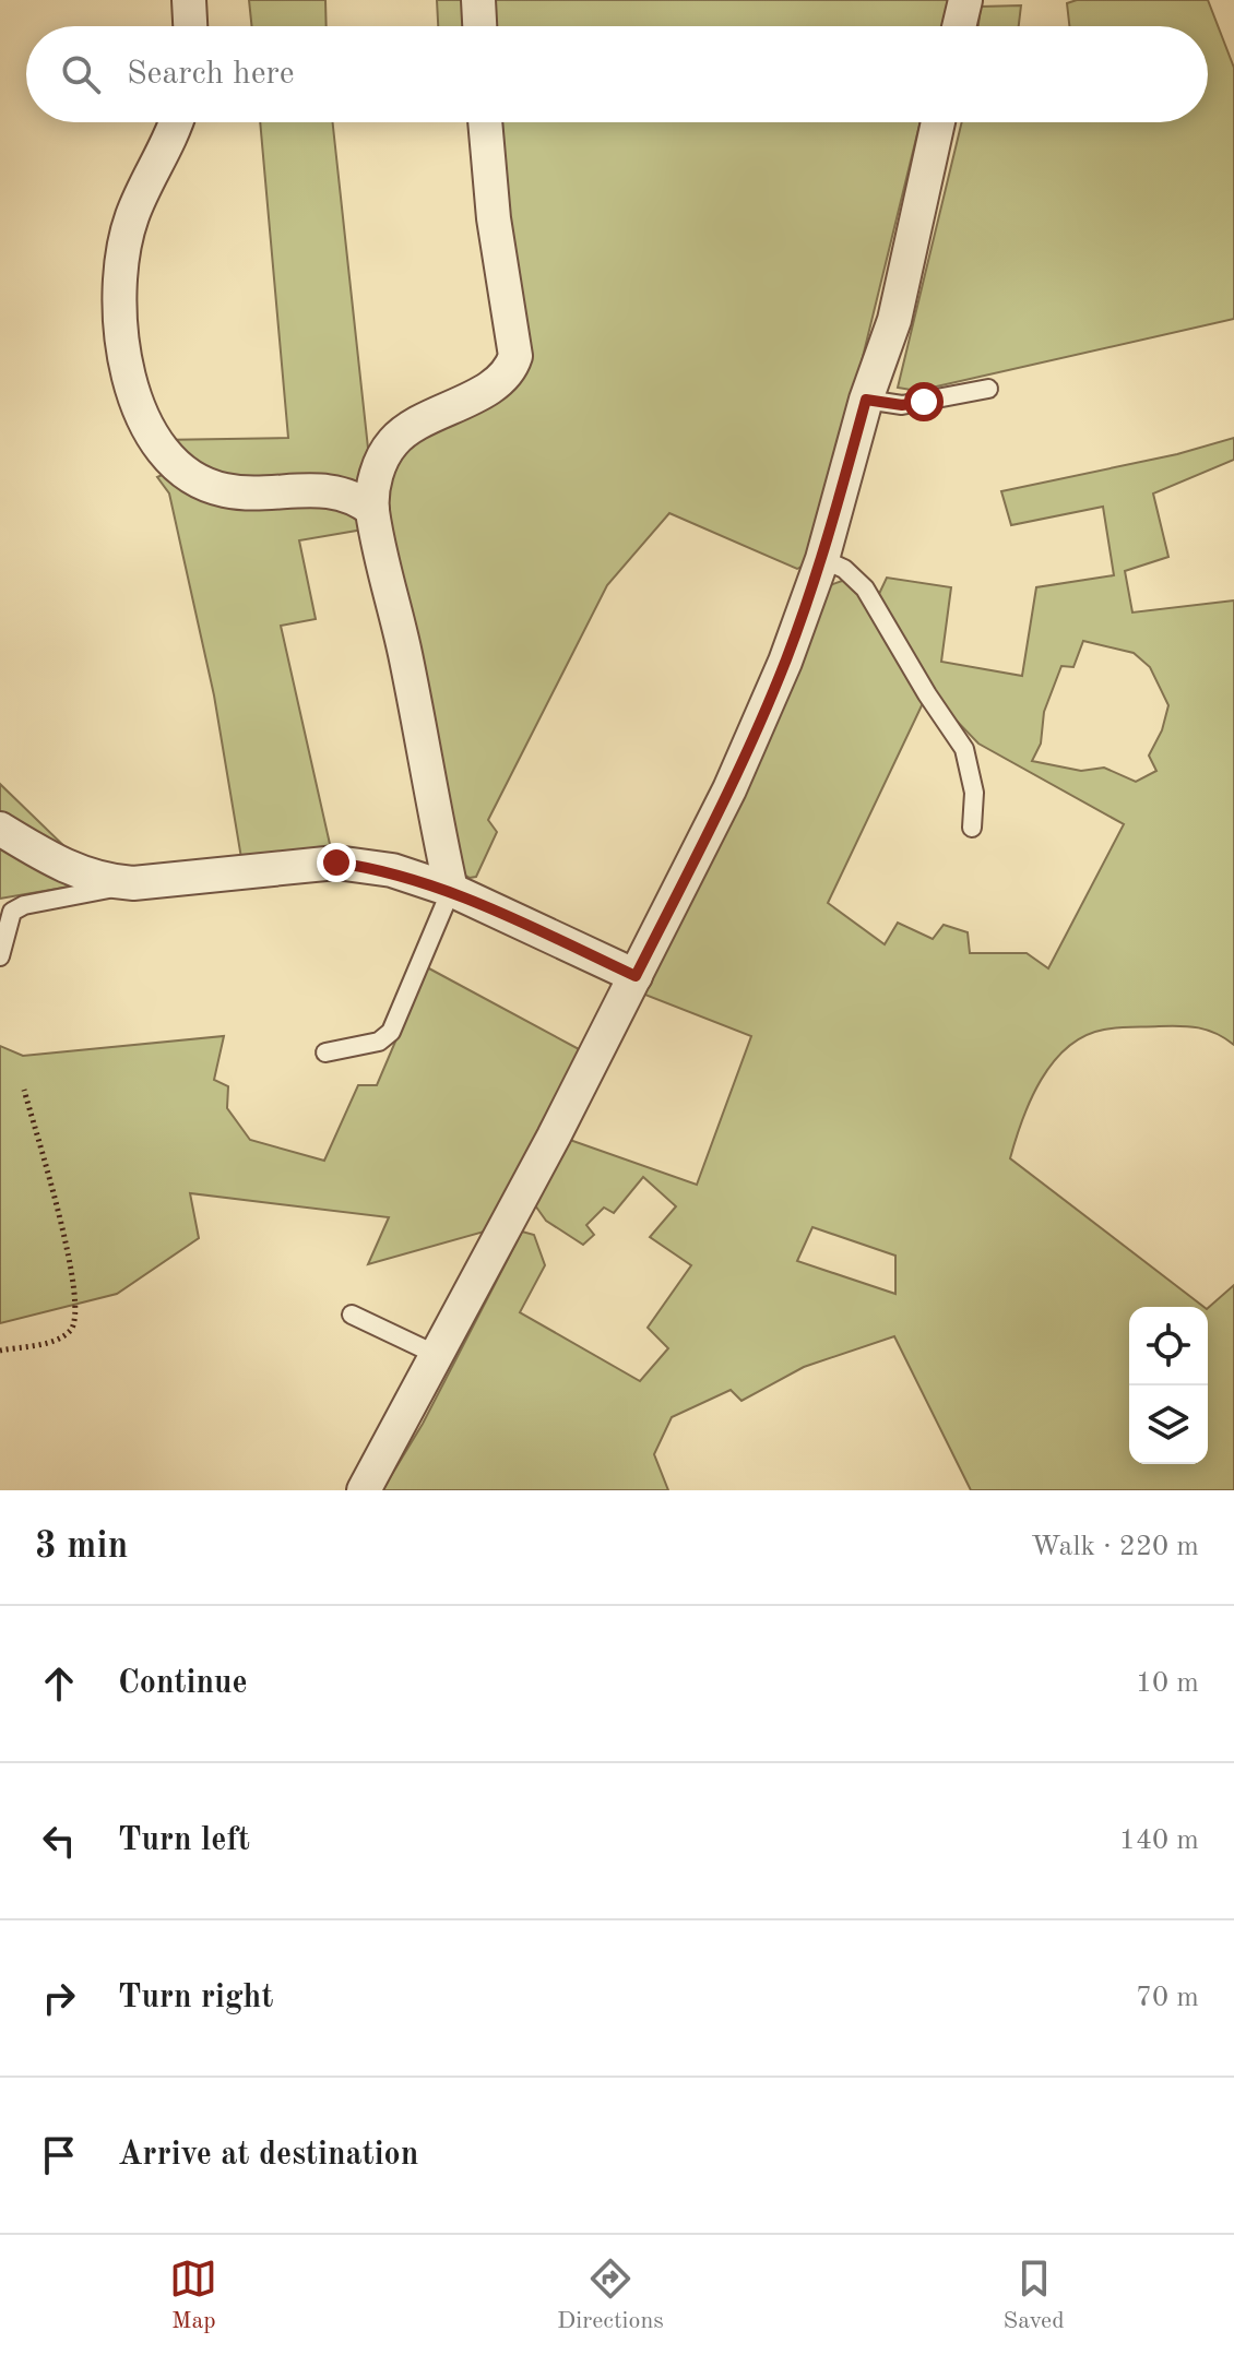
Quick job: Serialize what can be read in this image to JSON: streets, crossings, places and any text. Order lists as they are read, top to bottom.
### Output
{
  "page": {
    "search": "Search here",
    "heading": ["3 min", "Walk · 220 m"],
    "list": [
      ["Continue", "10 m"],
      ["Turn left", "140 m"],
      ["Turn right", "70 m"],
      "Arrive at destination"
    ],
    "nav": ["Map", "Directions", "Saved"]
  }
}
